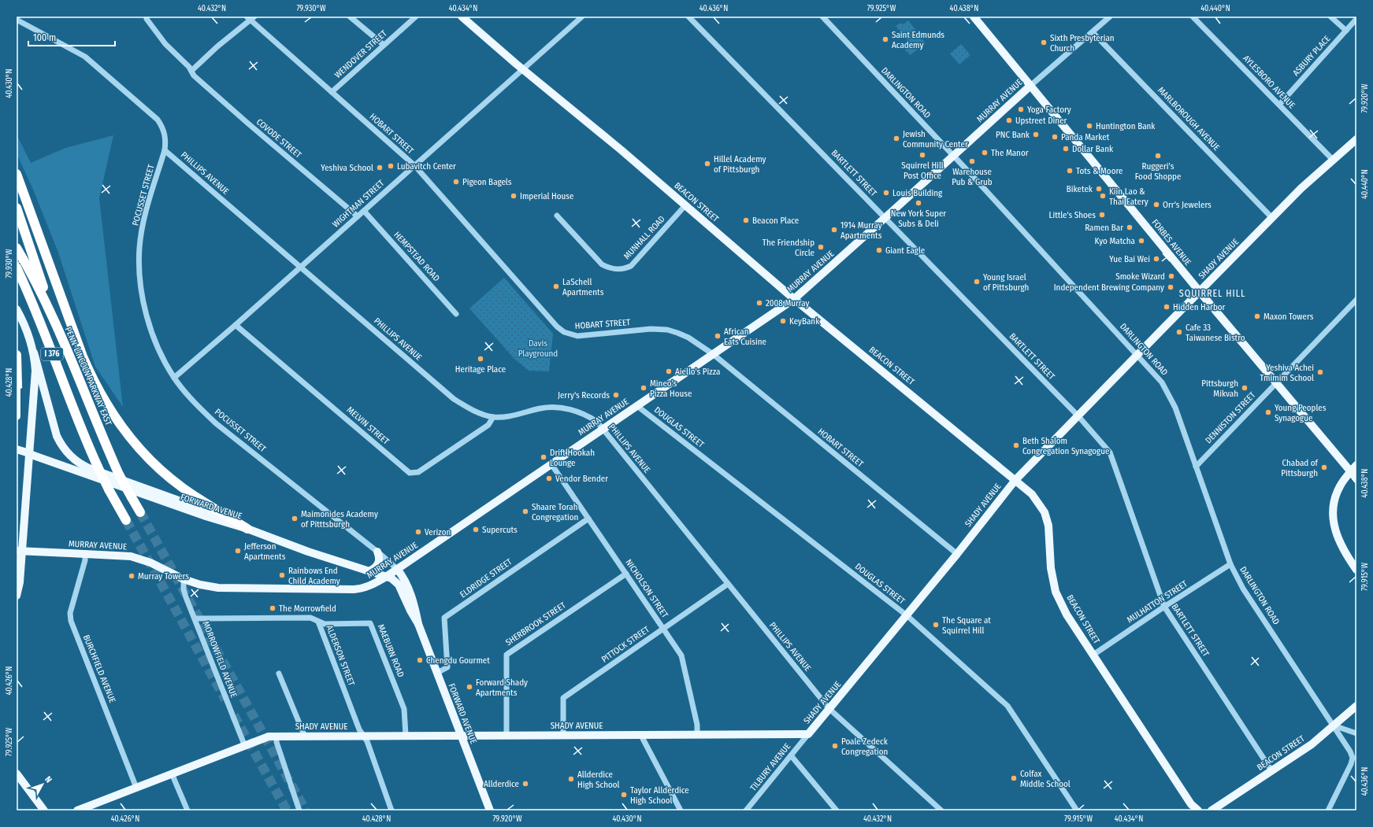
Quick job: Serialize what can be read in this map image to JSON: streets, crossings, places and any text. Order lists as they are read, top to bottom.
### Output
{
  "streets": {
    "highway": ["I 376", "PENN-LINCOLN PARKWAY EAST"],
    "main road": [
      "MURRAY AVENUE",
      "BEACON STREET",
      "FORBES AVENUE",
      "SHADY AVENUE",
      "FORWARD AVENUE"
    ],
    "street": [
      "WENDOVER STREET",
      "ASBURY PLACE",
      "AYLESBORO AVENUE",
      "DARLINGTON ROAD",
      "MARLBOROUGH AVENUE",
      "HOBART STREET",
      "COVODE STREET",
      "PHILLIPS AVENUE",
      "BARTLETT STREET",
      "POCUSSET STREET",
      "WIGHTMAN STREET",
      "MUNHALL ROAD",
      "HEMPSTEAD ROAD",
      "DENNISTON STREET",
      "MELVIN STREET",
      "DOUGLAS STREET",
      "ELDRIDGE STREET",
      "NICHOLSON STREET",
      "MULHATTON STREET",
      "SHERBROOK STREET",
      "PITTOCK STREET",
      "MAEBURN ROAD",
      "ALDERSON STREET",
      "MORROWFIELD AVENUE",
      "BURCHFIELD AVENUE",
      "TILBURY AVENUE"
    ]
  },
  "crossings": [
    ["WENDOVER STREET", "HOBART STREET"],
    ["ASBURY PLACE", "AYLESBORO AVENUE"],
    ["AYLESBORO AVENUE", "SHADY AVENUE"],
    ["DARLINGTON ROAD", "MURRAY AVENUE"],
    ["DARLINGTON ROAD", "BEACON STREET"],
    ["DARLINGTON ROAD", "SHADY AVENUE"],
    ["DARLINGTON ROAD", "DENNISTON STREET"],
    ["DARLINGTON ROAD", "MULHATTON STREET"],
    ["MURRAY AVENUE", "MARLBOROUGH AVENUE"],
    ["MURRAY AVENUE", "HOBART STREET"],
    ["MURRAY AVENUE", "PHILLIPS AVENUE"],
    ["MURRAY AVENUE", "BARTLETT STREET"],
    ["MURRAY AVENUE", "POCUSSET STREET"],
    ["MURRAY AVENUE", "BEACON STREET"],
    ["MURRAY AVENUE", "FORBES AVENUE"],
    ["MURRAY AVENUE", "DOUGLAS STREET"],
    ["MURRAY AVENUE", "FORWARD AVENUE"],
    ["MURRAY AVENUE", "NICHOLSON STREET"],
    ["MURRAY AVENUE", "MORROWFIELD AVENUE"],
    ["MURRAY AVENUE", "BURCHFIELD AVENUE"],
    ["MARLBOROUGH AVENUE", "SHADY AVENUE"],
    ["HOBART STREET", "WIGHTMAN STREET"],
    ["HOBART STREET", "SHADY AVENUE"],
    ["COVODE STREET", "WIGHTMAN STREET"],
    ["PHILLIPS AVENUE", "POCUSSET STREET"],
    ["PHILLIPS AVENUE", "WIGHTMAN STREET"],
    ["PHILLIPS AVENUE", "SHADY AVENUE"],
    ["PHILLIPS AVENUE", "MELVIN STREET"],
    ["PHILLIPS AVENUE", "PITTOCK STREET"],
    ["BARTLETT STREET", "BEACON STREET"],
    ["BARTLETT STREET", "SHADY AVENUE"],
    ["BARTLETT STREET", "MULHATTON STREET"],
    ["POCUSSET STREET", "WIGHTMAN STREET"],
    ["POCUSSET STREET", "FORWARD AVENUE"],
    ["BEACON STREET", "WIGHTMAN STREET"],
    ["BEACON STREET", "MUNHALL ROAD"],
    ["BEACON STREET", "SHADY AVENUE"],
    ["BEACON STREET", "MULHATTON STREET"],
    ["WIGHTMAN STREET", "HEMPSTEAD ROAD"],
    ["WIGHTMAN STREET", "MELVIN STREET"],
    ["FORBES AVENUE", "SHADY AVENUE"],
    ["FORBES AVENUE", "DENNISTON STREET"],
    ["SHADY AVENUE", "DOUGLAS STREET"],
    ["SHADY AVENUE", "FORWARD AVENUE"],
    ["SHADY AVENUE", "NICHOLSON STREET"],
    ["SHADY AVENUE", "SHERBROOK STREET"],
    ["SHADY AVENUE", "PITTOCK STREET"],
    ["SHADY AVENUE", "MAEBURN ROAD"],
    ["SHADY AVENUE", "ALDERSON STREET"],
    ["SHADY AVENUE", "MORROWFIELD AVENUE"],
    ["SHADY AVENUE", "BURCHFIELD AVENUE"],
    ["SHADY AVENUE", "TILBURY AVENUE"],
    ["FORWARD AVENUE", "ELDRIDGE STREET"],
    ["ELDRIDGE STREET", "NICHOLSON STREET"],
    ["NICHOLSON STREET", "SHERBROOK STREET"],
    ["NICHOLSON STREET", "PITTOCK STREET"],
    ["MAEBURN ROAD", "ALDERSON STREET"],
    ["ALDERSON STREET", "MORROWFIELD AVENUE"]
  ],
  "districts": ["SQUIRREL HILL"],
  "parks": ["Davis Playground"],
  "places": [
    "Saint Edmunds Academy",
    "Sixth Presbyterian Church",
    "Yoga Factory",
    "Upstreet Diner",
    "Huntington Bank",
    "PNC Bank",
    "Panda Market",
    "Jewish Community Center",
    "Dollar Bank",
    "The Manor",
    "Squirrel Hill Post Office",
    "Ruggeri's Food Shoppe",
    "Warehouse Pub & Grub",
    "Hillel Academy of Pittsburgh",
    "Lubavitch Center",
    "Yeshiva School",
    "Tots & Moore",
    "Pigeon Bagels",
    "Biketek",
    "Louis Building",
    "Imperial House",
    "Kiin Lao & Thai Eatery",
    "New York Super Subs & Deli",
    "Orr's Jewelers",
    "Little's Shoes",
    "Beacon Place",
    "Ramen Bar",
    "1914 Murray Apartments",
    "Kyo Matcha",
    "The Friendship Circle",
    "Giant Eagle",
    "Yue Bai Wei",
    "Smoke Wizard",
    "Young Israel of Pittsburgh",
    "LaSchell Apartments",
    "Independent Brewing Company",
    "2008 Murray",
    "Hidden Harbor",
    "Maxon Towers",
    "KeyBank",
    "Cafe 33 Taiwanese Bistro",
    "African Eats Cuisine",
    "Heritage Place",
    "Aiello's Pizza",
    "Yeshiva Achei Tmimim School",
    "Mineo's Pizza House",
    "Pittsburgh Mikvah",
    "Jerry's Records",
    "Young Peoples Synagogue",
    "Beth Shalom Congregation Synagogue",
    "Drift Hookah Lounge",
    "Chabad of Pittsburgh",
    "Vendor Bender",
    "Shaare Torah Congregation",
    "Maimonides Academy of Pitttsburgh",
    "Supercuts",
    "Verizon",
    "Jefferson Apartments",
    "Rainbows End Child Academy",
    "Murray Towers",
    "The Morrowfield",
    "The Square at Squirrel Hill",
    "Chengdu Gourmet",
    "Forward Shady Apartments",
    "Poale Zedeck Congregation",
    "Colfax Middle School",
    "Allderdice High School",
    "Allderdice",
    "Taylor Allderdice High School"
  ],
  "scale_bar": "100 m",
  "north": "top right",
  "coordinates": [
    "40.432°N",
    "79.930°W",
    "40.434°N",
    "40.436°N",
    "79.925°W",
    "40.438°N",
    "40.440°N",
    "40.430°N",
    "79.920°W",
    "40.428°N",
    "79.915°W",
    "40.426°N"
  ]
}
